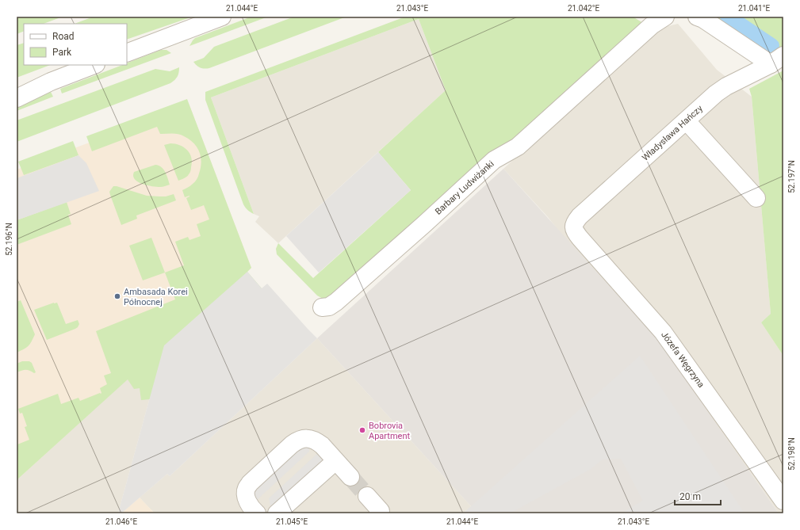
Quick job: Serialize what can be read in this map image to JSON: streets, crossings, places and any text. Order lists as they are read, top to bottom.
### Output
{
  "streets": {
    "street": ["Władysława Hańczy", "Barbary Ludwiżanki", "Józefa Węgrzyna"]
  },
  "crossings": [
    ["Władysława Hańczy", "Józefa Węgrzyna"]
  ],
  "places": ["Ambasada Korei Północnej", "Bobrovia Apartment"],
  "legend": ["Road", "Park"],
  "scale_bar": "20 m",
  "coordinates": [
    "21.044°E",
    "21.043°E",
    "21.042°E",
    "21.041°E",
    "52.197°N",
    "52.196°N",
    "52.198°N",
    "21.046°E",
    "21.045°E"
  ]
}
